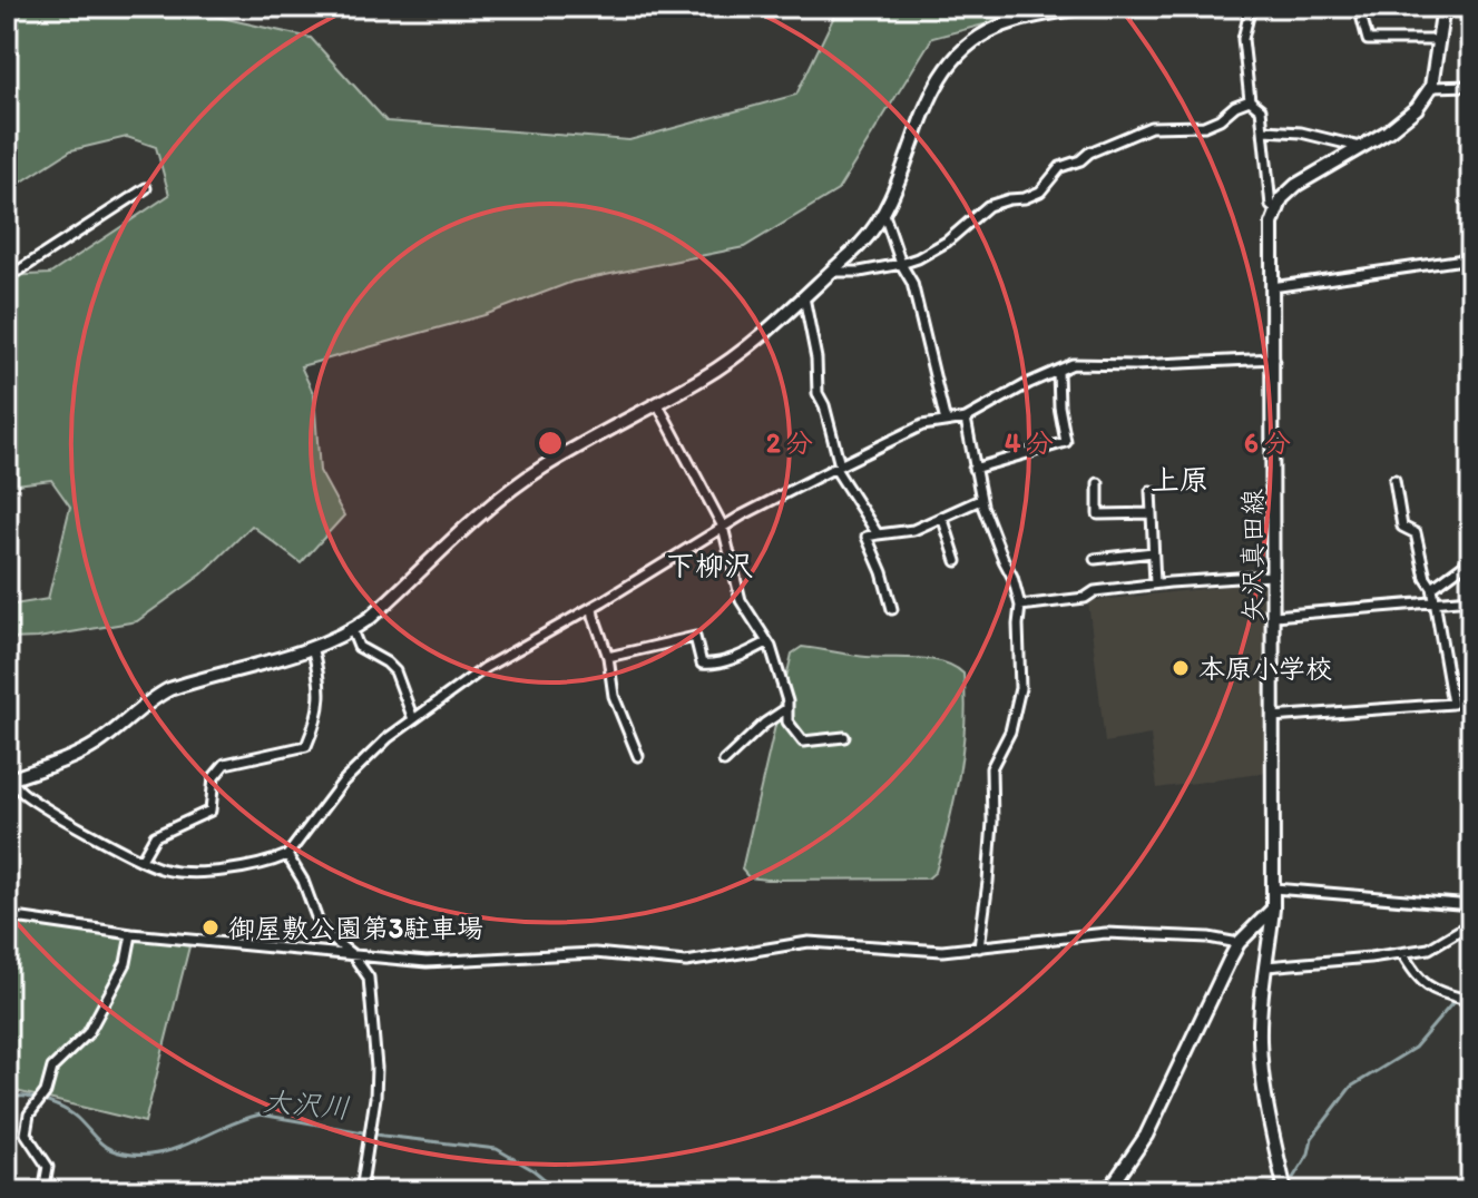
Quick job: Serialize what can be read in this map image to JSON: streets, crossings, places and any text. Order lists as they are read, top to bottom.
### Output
{
  "streets": {
    "street": ["矢沢真田線"]
  },
  "districts": ["上原", "下柳沢"],
  "water": ["大沢川"],
  "places": ["本原小学校", "御屋敷公園第3駐車場"],
  "rings": ["2 分", "4 分", "6 分"]
}
